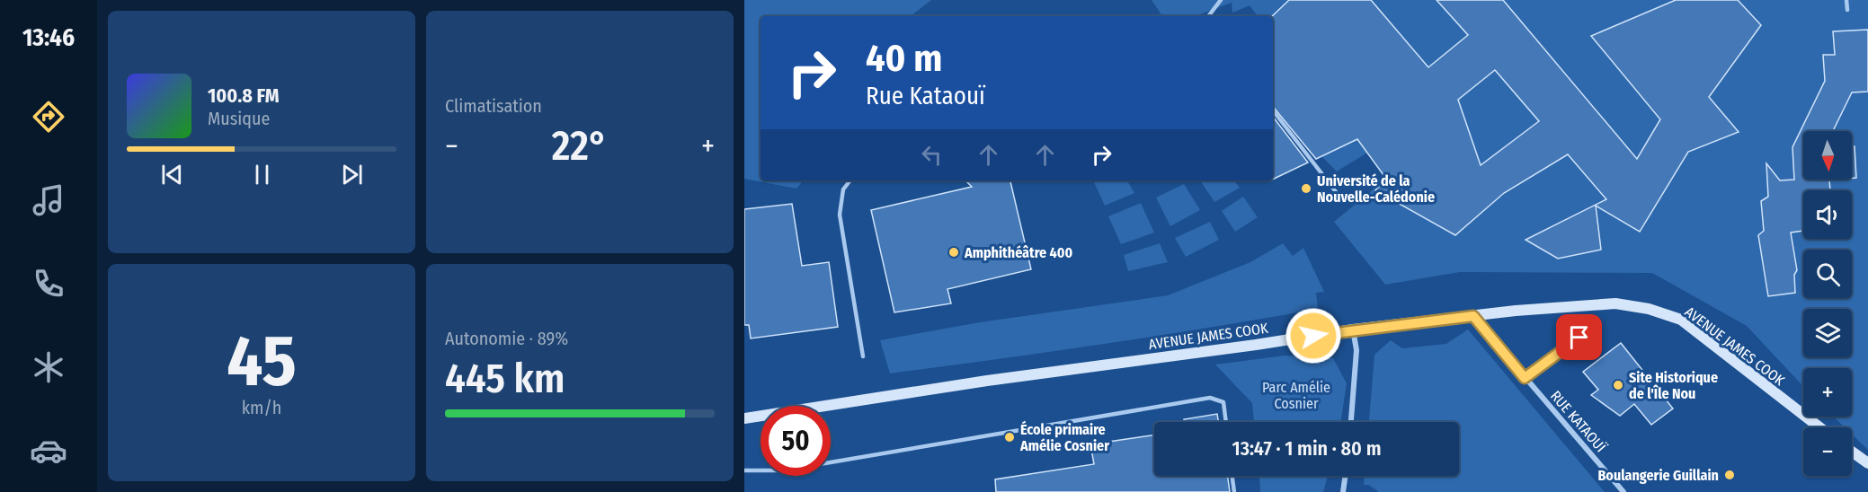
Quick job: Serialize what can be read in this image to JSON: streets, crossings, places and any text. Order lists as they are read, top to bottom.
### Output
{
  "streets": {
    "main road": ["AVENUE JAMES COOK"],
    "street": ["RUE KATAOUÏ"]
  },
  "crossings": [
    ["AVENUE JAMES COOK", "RUE KATAOUÏ"]
  ],
  "parks": ["Parc Amélie Cosnier"],
  "places": [
    "Université de la Nouvelle-Calédonie",
    "Amphithéâtre 400",
    "Site Historique de l'Île Nou",
    "École primaire Amélie Cosnier",
    "Boulangerie Guillain"
  ],
  "north": "bottom",
  "page": {
    "tabs": "13:46",
    "tile": [
      "Climatisation",
      ["45", "km/h"],
      ["Autonomie · 89%", "445 km"]
    ],
    "turn": ["40 m", "Rue Kataouï"],
    "song": ["100.8 FM", "Musique"],
    "heat": ["−", "22°", "+"],
    "map_buttons": ["+", "−"],
    "limit": "50",
    "trip": "13:47 · 1 min · 80 m"
  }
}
